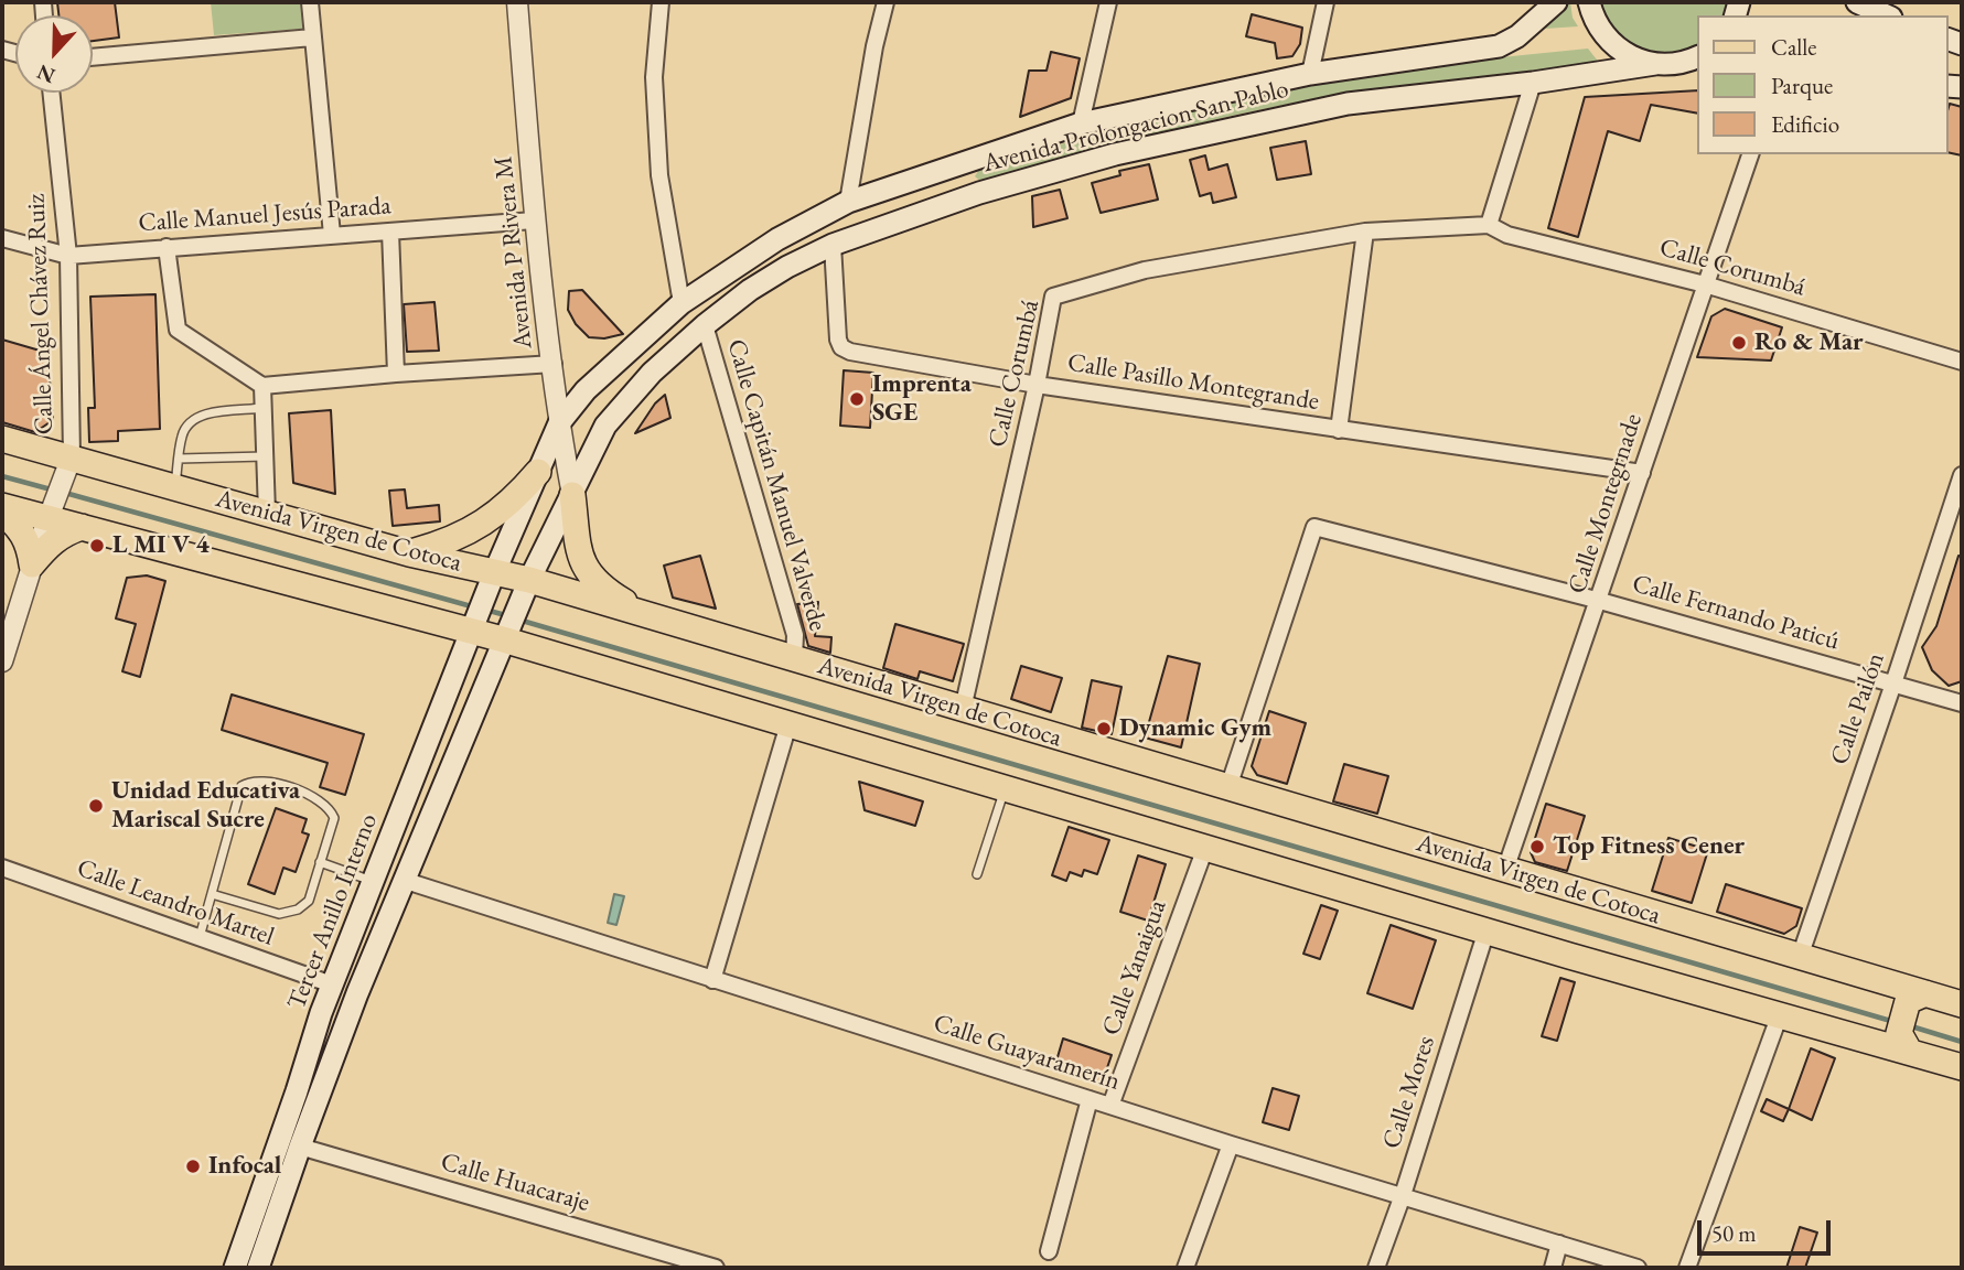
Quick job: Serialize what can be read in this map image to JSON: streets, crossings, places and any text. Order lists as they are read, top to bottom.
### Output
{
  "streets": {
    "main road": ["Avenida Prolongacion San Pablo", "Avenida Virgen de Cotoca", "Tercer Anillo Interno"],
    "street": [
      "Calle Manuel Jesús Parada",
      "Avenida P Rivera M",
      "Calle Corumbá",
      "Calle Ángel Chávez Ruiz",
      "Calle Pasillo Montegrande",
      "Calle Capitán Manuel Valverde",
      "Calle Montegrnade",
      "Calle Fernando Paticú",
      "Calle Pailón",
      "Calle Leandro Martel",
      "Calle Yanaigua",
      "Calle Guayaramerín",
      "Calle Mores",
      "Calle Huacaraje"
    ]
  },
  "crossings": [
    ["Avenida Prolongacion San Pablo", "Avenida P Rivera M"],
    ["Avenida Prolongacion San Pablo", "Calle Pasillo Montegrande"],
    ["Avenida Prolongacion San Pablo", "Calle Capitán Manuel Valverde"],
    ["Avenida Prolongacion San Pablo", "Avenida Virgen de Cotoca"],
    ["Avenida Prolongacion San Pablo", "Tercer Anillo Interno"],
    ["Calle Manuel Jesús Parada", "Avenida P Rivera M"],
    ["Calle Manuel Jesús Parada", "Calle Ángel Chávez Ruiz"],
    ["Calle Corumbá", "Calle Pasillo Montegrande"],
    ["Calle Corumbá", "Calle Montegrnade"],
    ["Calle Corumbá", "Avenida Virgen de Cotoca"],
    ["Calle Ángel Chávez Ruiz", "Avenida Virgen de Cotoca"],
    ["Calle Pasillo Montegrande", "Calle Montegrnade"],
    ["Calle Capitán Manuel Valverde", "Avenida Virgen de Cotoca"],
    ["Calle Montegrnade", "Avenida Virgen de Cotoca"],
    ["Calle Montegrnade", "Calle Fernando Paticú"],
    ["Avenida Virgen de Cotoca", "Calle Fernando Paticú"],
    ["Avenida Virgen de Cotoca", "Calle Pailón"],
    ["Avenida Virgen de Cotoca", "Tercer Anillo Interno"],
    ["Calle Fernando Paticú", "Calle Pailón"],
    ["Calle Leandro Martel", "Tercer Anillo Interno"],
    ["Tercer Anillo Interno", "Calle Guayaramerín"],
    ["Tercer Anillo Interno", "Calle Huacaraje"],
    ["Calle Yanaigua", "Calle Guayaramerín"],
    ["Calle Guayaramerín", "Calle Mores"]
  ],
  "places": [
    "Ro & Mar",
    "Imprenta SGE",
    "L MI V 4",
    "Dynamic Gym",
    "Unidad Educativa Mariscal Sucre",
    "Top Fitness Cener",
    "Infocal"
  ],
  "legend": ["Calle", "Parque", "Edificio"],
  "scale_bar": "50 m",
  "north": "bottom"
}
